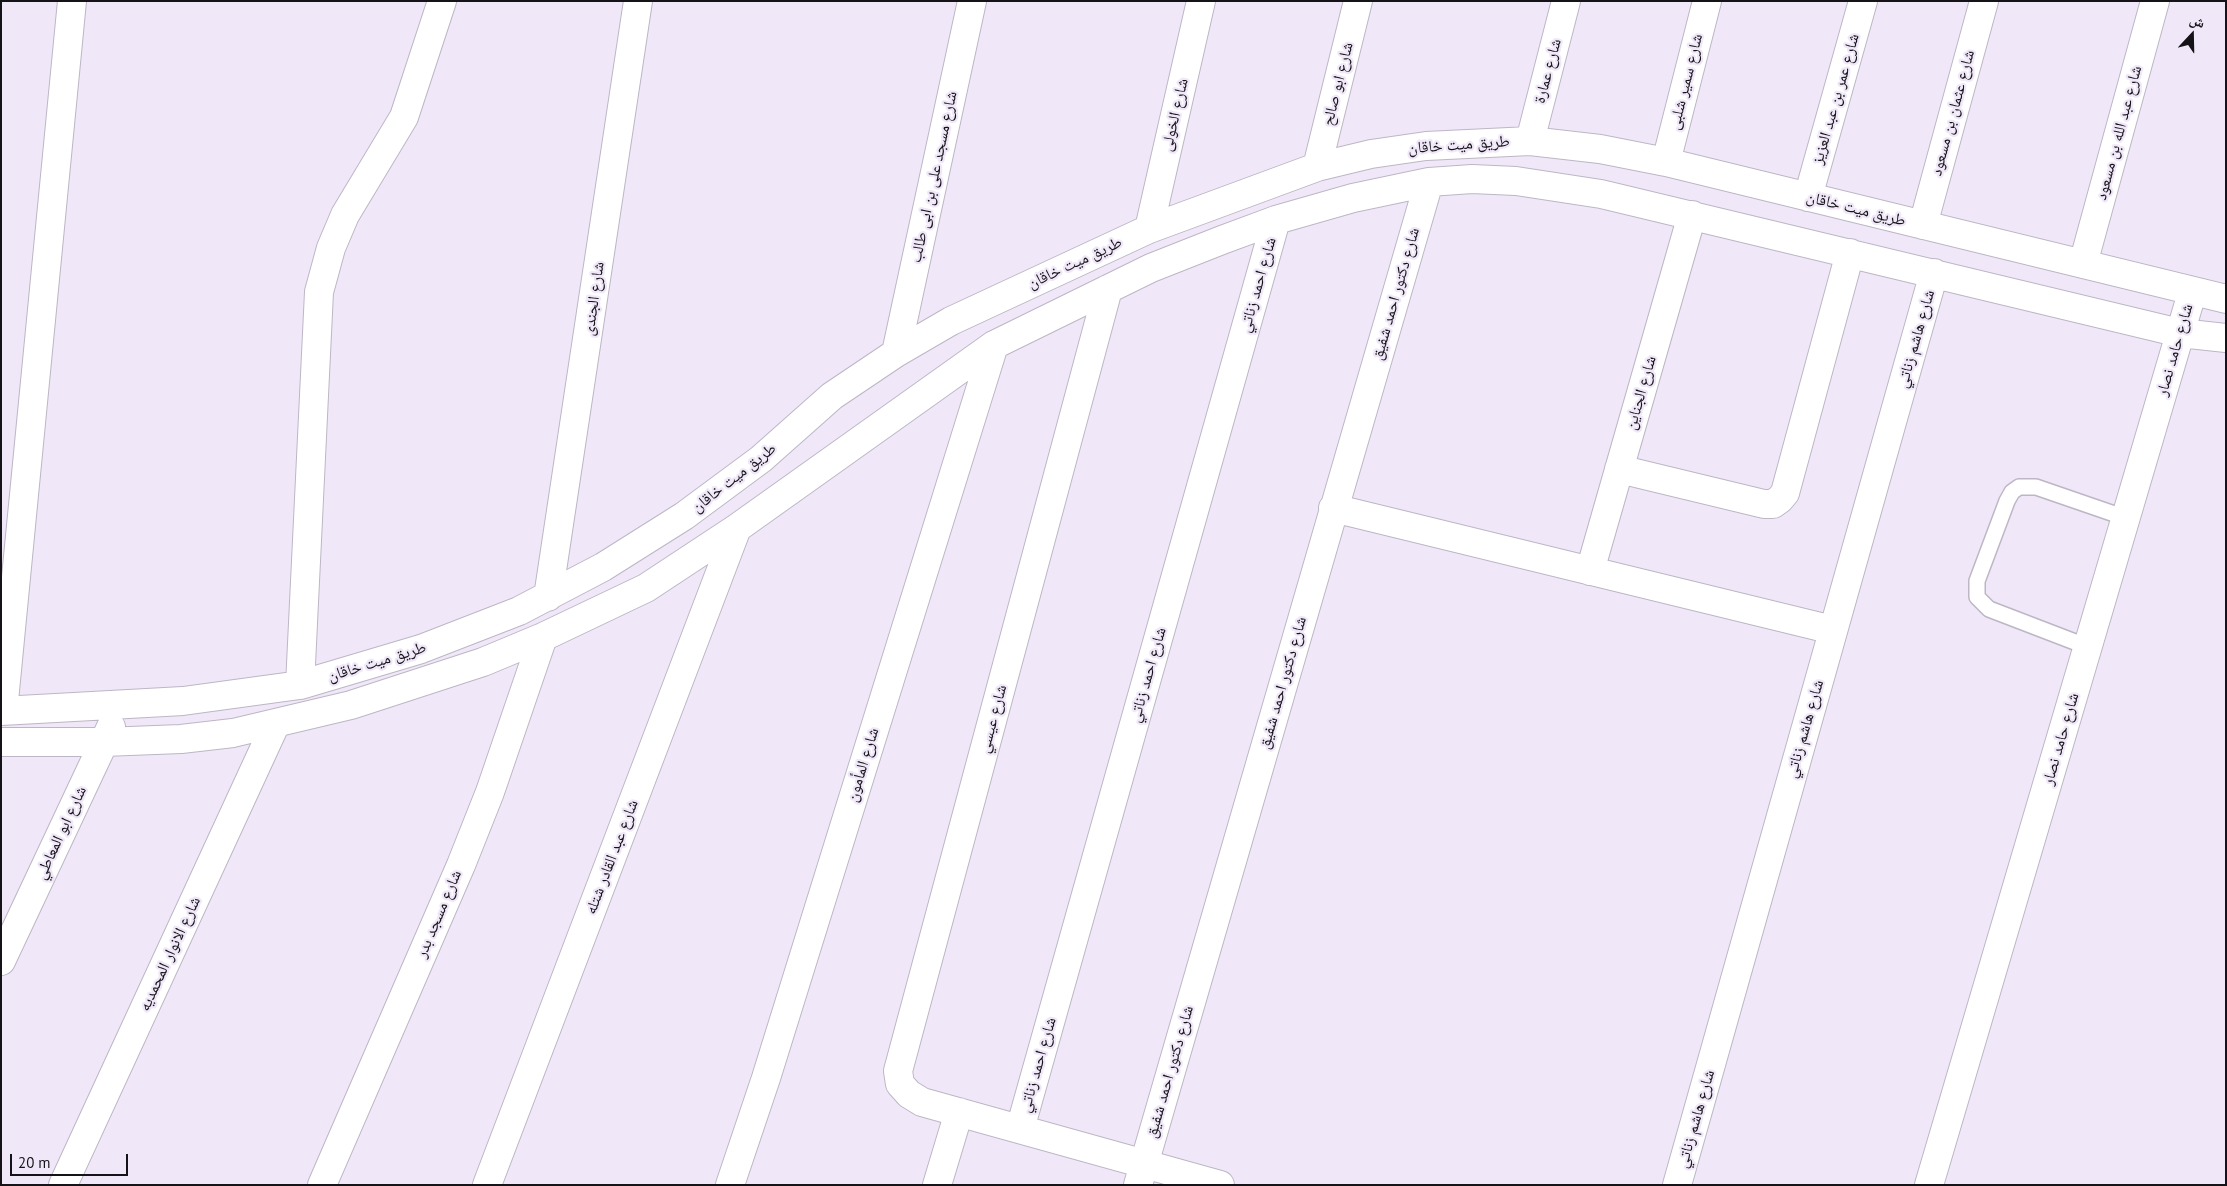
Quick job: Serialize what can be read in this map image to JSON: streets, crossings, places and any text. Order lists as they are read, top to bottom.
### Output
{
  "streets": {
    "street": [
      "شارع عمارة",
      "شارع سمير شلبى",
      "شارع ابو صالح",
      "شارع عمر بن عبد العزيز",
      "شارع عثمان بن مسعود",
      "شارع الخولى",
      "شارع عبد الله بن مسعود",
      "طريق ميت خاقان",
      "شارع مسجد على بن ابى طالب",
      "شارع احمد زناتي",
      "شارع دكتور احمد شفيق",
      "شارع الجندى",
      "شارع هاشم زناتي",
      "شارع حامد نصار",
      "شارع الجناين",
      "شارع عيسي",
      "شارع المأمون",
      "شارع ابو المعاطي",
      "شارع عبد القادر شتله",
      "شارع مسجد بدر",
      "شارع الانوار المحمديه"
    ]
  },
  "crossings": [
    ["شارع عمارة", "طريق ميت خاقان"],
    ["شارع سمير شلبى", "طريق ميت خاقان"],
    ["شارع ابو صالح", "طريق ميت خاقان"],
    ["شارع عمر بن عبد العزيز", "طريق ميت خاقان"],
    ["شارع عثمان بن مسعود", "طريق ميت خاقان"],
    ["شارع الخولى", "طريق ميت خاقان"],
    ["شارع عبد الله بن مسعود", "طريق ميت خاقان"],
    ["طريق ميت خاقان", "شارع مسجد على بن ابى طالب"],
    ["طريق ميت خاقان", "شارع احمد زناتي"],
    ["طريق ميت خاقان", "شارع دكتور احمد شفيق"],
    ["طريق ميت خاقان", "شارع الجندى"],
    ["طريق ميت خاقان", "شارع هاشم زناتي"],
    ["طريق ميت خاقان", "شارع حامد نصار"],
    ["طريق ميت خاقان", "شارع الجناين"],
    ["طريق ميت خاقان", "شارع عيسي"],
    ["طريق ميت خاقان", "شارع المأمون"],
    ["طريق ميت خاقان", "شارع ابو المعاطي"],
    ["طريق ميت خاقان", "شارع عبد القادر شتله"],
    ["طريق ميت خاقان", "شارع مسجد بدر"],
    ["طريق ميت خاقان", "شارع الانوار المحمديه"],
    ["شارع احمد زناتي", "شارع عيسي"],
    ["شارع دكتور احمد شفيق", "شارع عيسي"]
  ],
  "scale_bar": "20 m",
  "north": "top"
}
